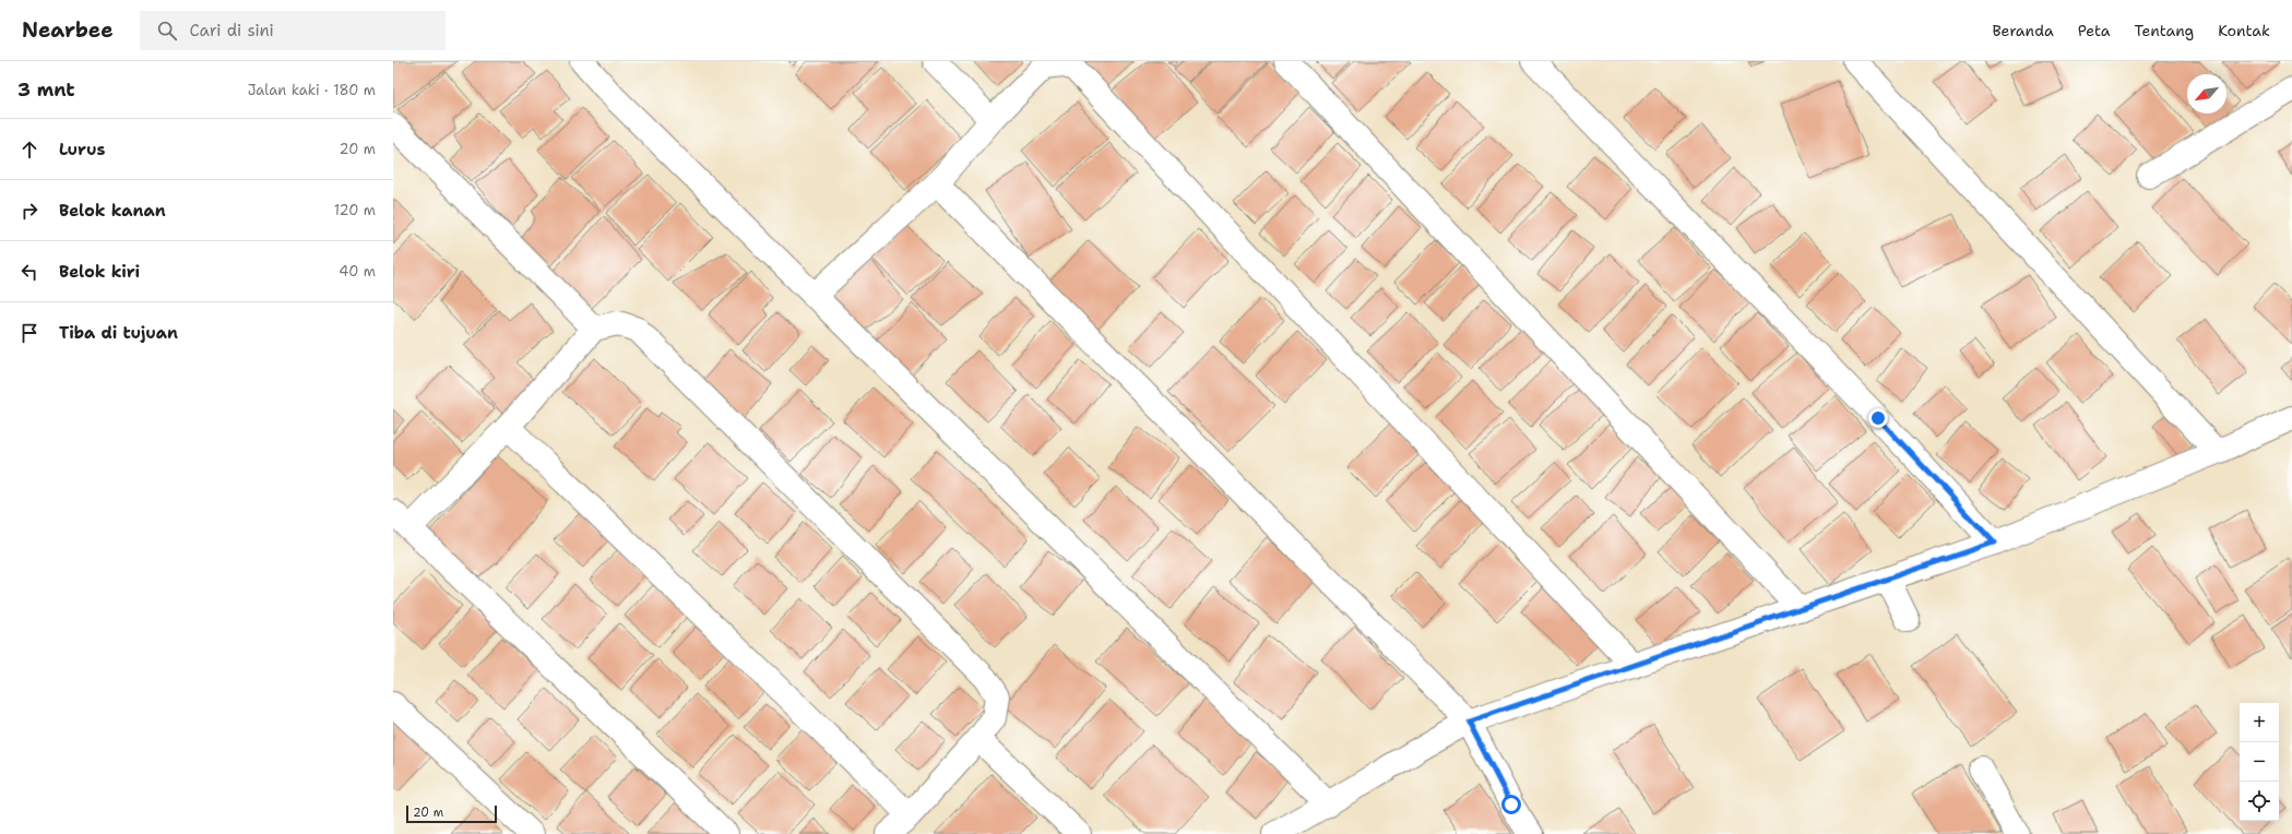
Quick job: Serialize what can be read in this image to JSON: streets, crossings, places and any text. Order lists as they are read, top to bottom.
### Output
{
  "scale_bar": "20 m",
  "north": "bottom left",
  "page": {
    "header": "Nearbee",
    "search": "Cari di sini",
    "nav": [
      "Beranda",
      "Peta",
      "Tentang",
      "Kontak"
    ],
    "heading": ["3 mnt", "Jalan kaki · 180 m"],
    "list": [
      ["Lurus", "20 m"],
      ["Belok kanan", "120 m"],
      ["Belok kiri", "40 m"],
      "Tiba di tujuan"
    ],
    "map_buttons": ["+", "−"],
    "scale": "20 m"
  }
}
